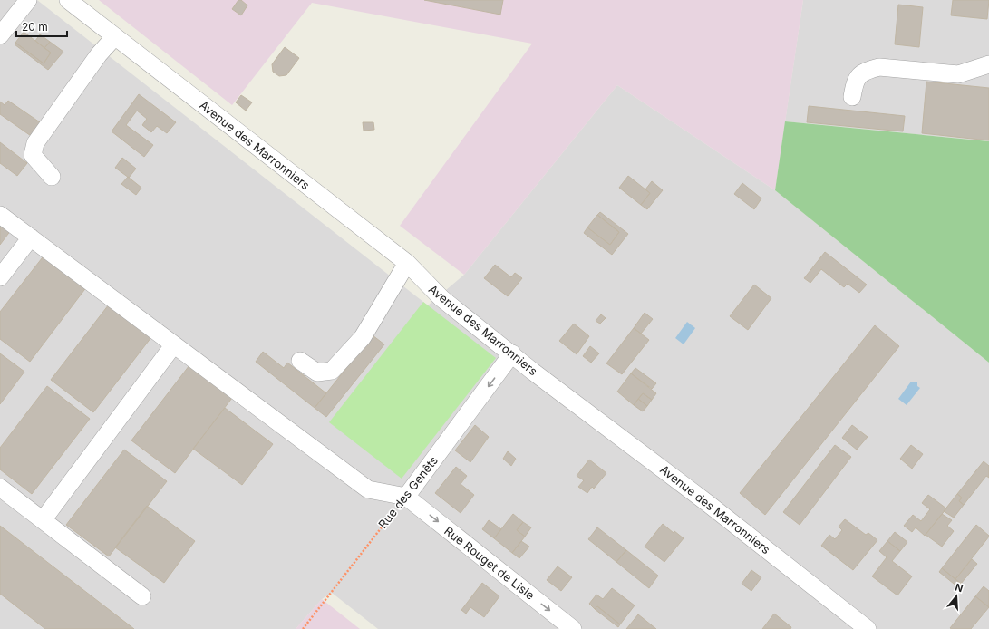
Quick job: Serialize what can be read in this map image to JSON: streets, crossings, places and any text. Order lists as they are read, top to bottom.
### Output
{
  "streets": {
    "street": ["Avenue des Marronniers", "Rue des Genêts", "Rue Rouget de Lisle"]
  },
  "crossings": [
    ["Avenue des Marronniers", "Rue des Genêts"],
    ["Rue des Genêts", "Rue Rouget de Lisle"]
  ],
  "one_way": ["Rue des Genêts", "Rue Rouget de Lisle"],
  "scale_bar": "20 m",
  "north": "top"
}
